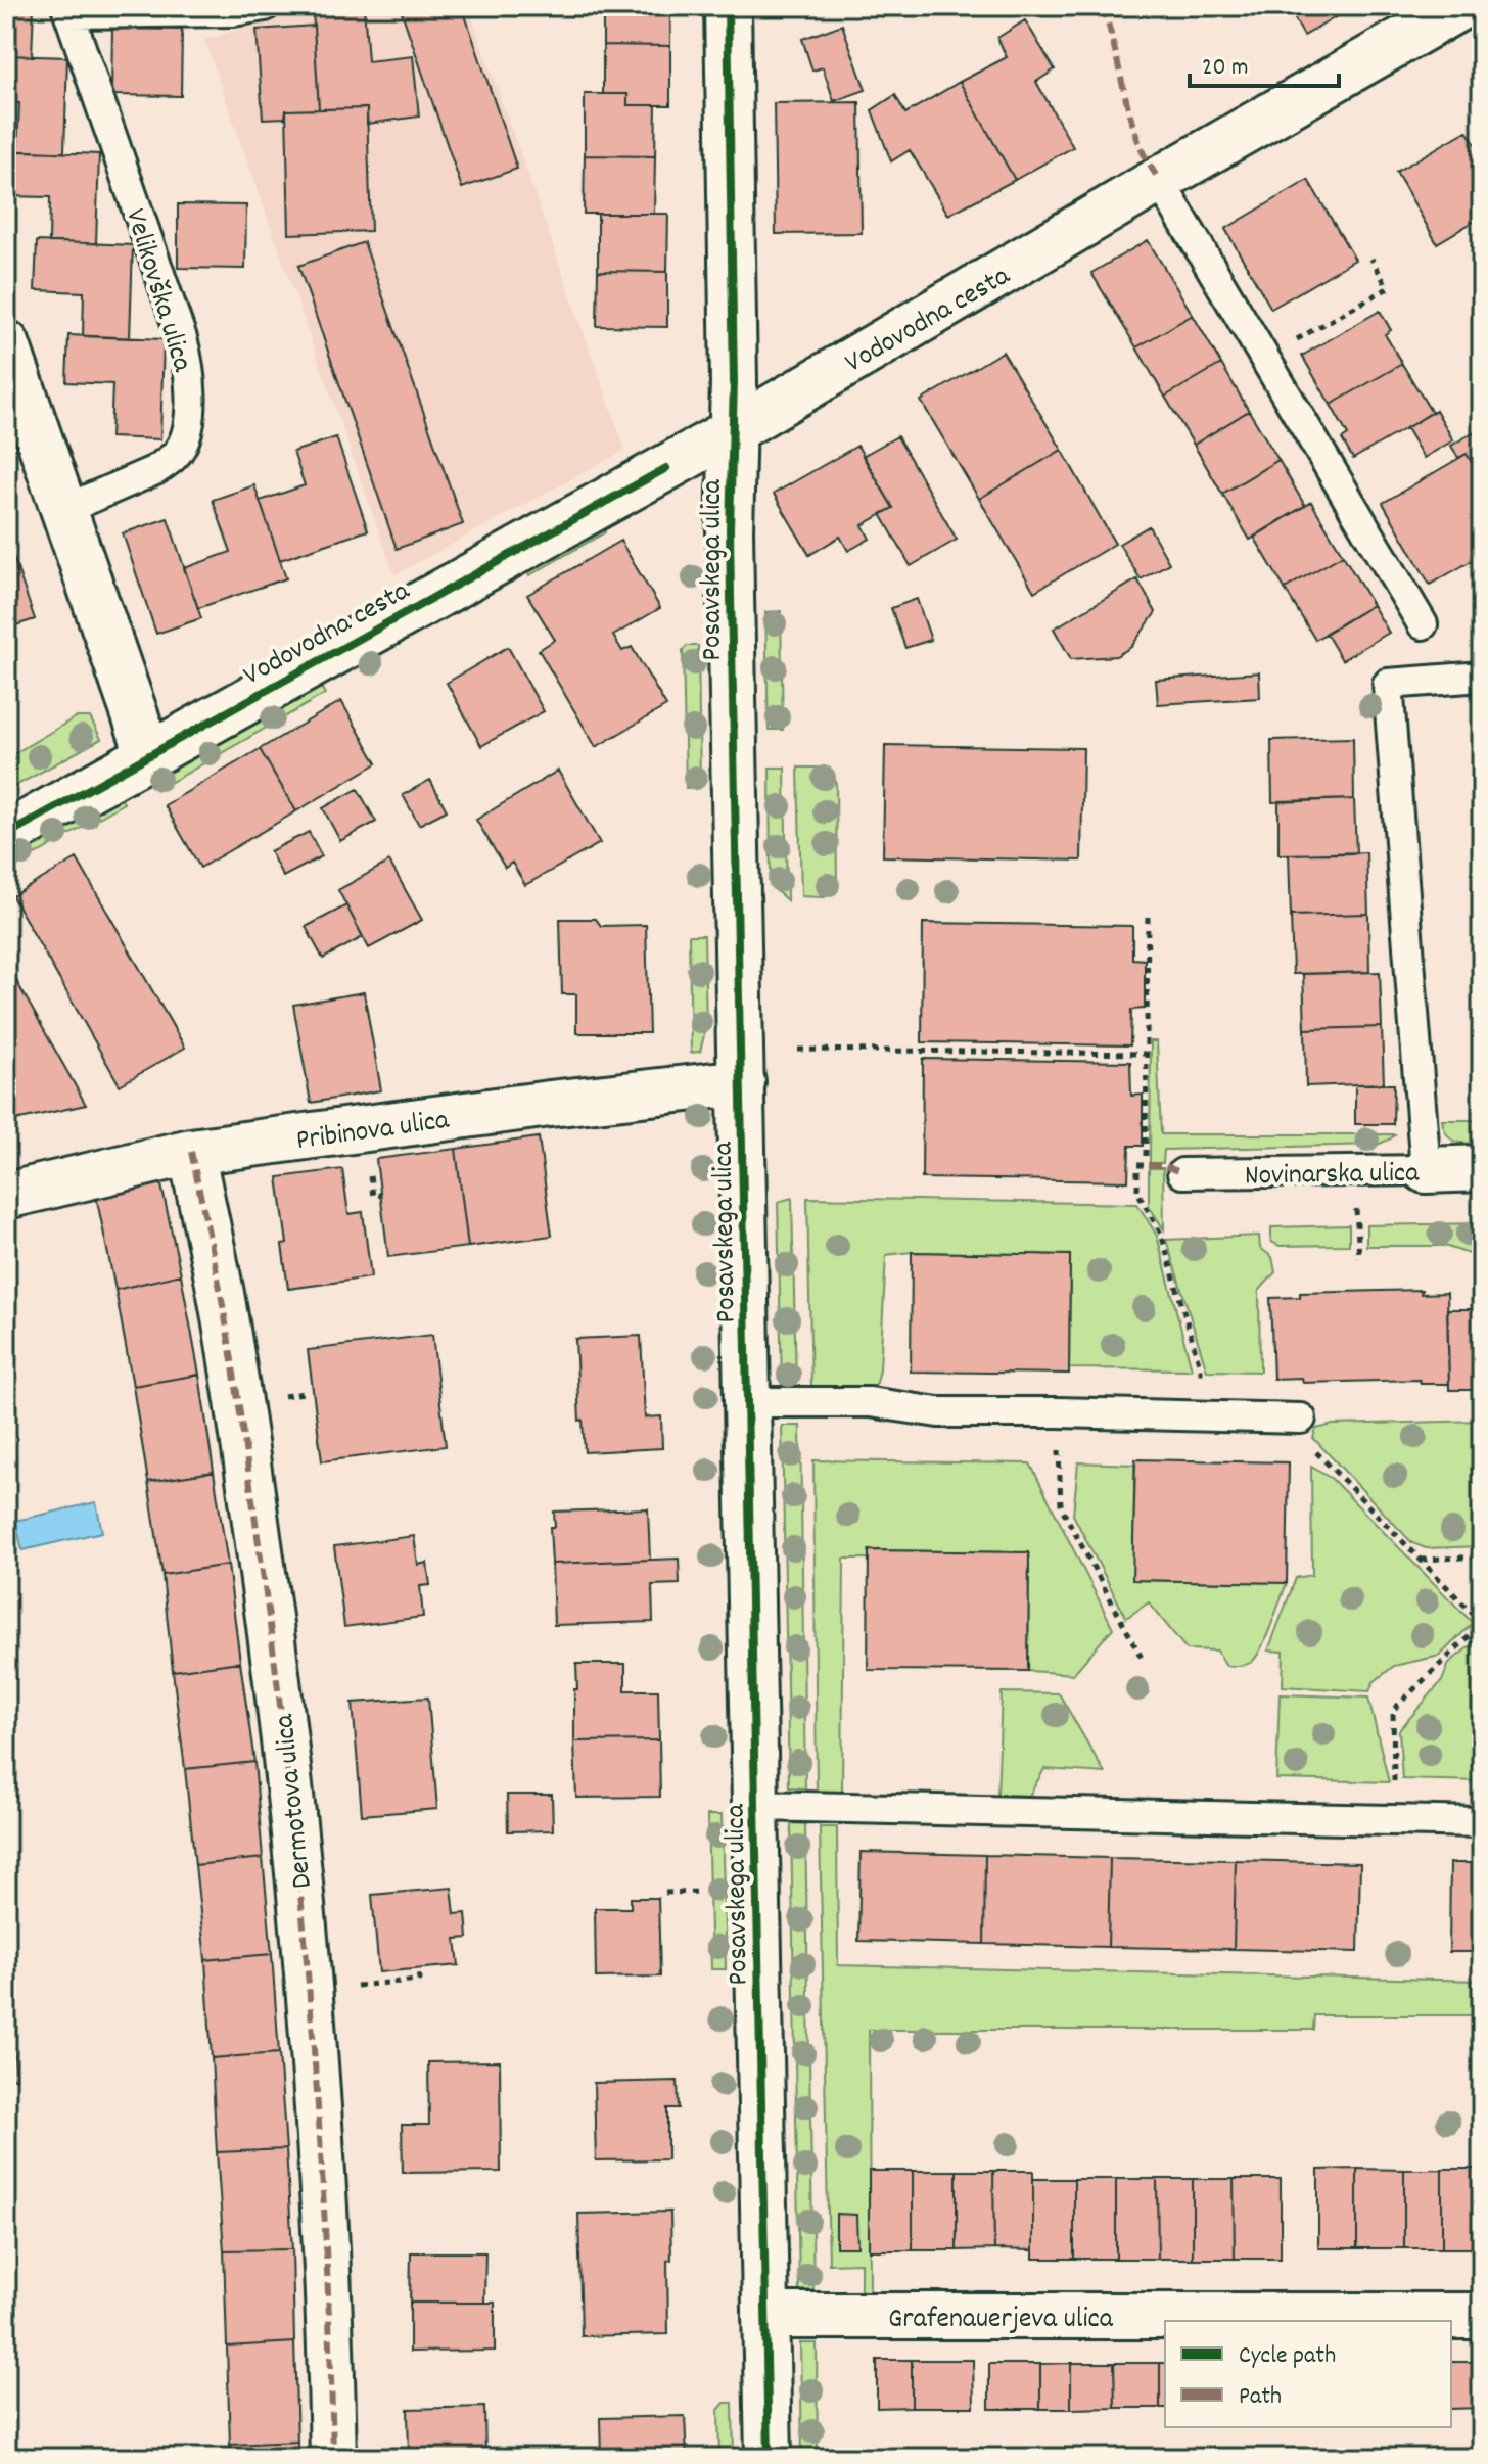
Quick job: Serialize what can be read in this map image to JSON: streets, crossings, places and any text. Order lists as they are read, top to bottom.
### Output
{
  "streets": {
    "street": [
      "Vodovodna cesta",
      "Posavskega ulica",
      "Pribinova ulica",
      "Novinarska ulica",
      "Dermotova ulica",
      "Grafenauerjeva ulica"
    ],
    "lane": ["Velikovška ulica"]
  },
  "crossings": [
    ["Vodovodna cesta", "Posavskega ulica"],
    ["Posavskega ulica", "Pribinova ulica"],
    ["Posavskega ulica", "Grafenauerjeva ulica"],
    ["Pribinova ulica", "Dermotova ulica"]
  ],
  "legend": ["Cycle path", "Path"],
  "scale_bar": "20 m"
}
